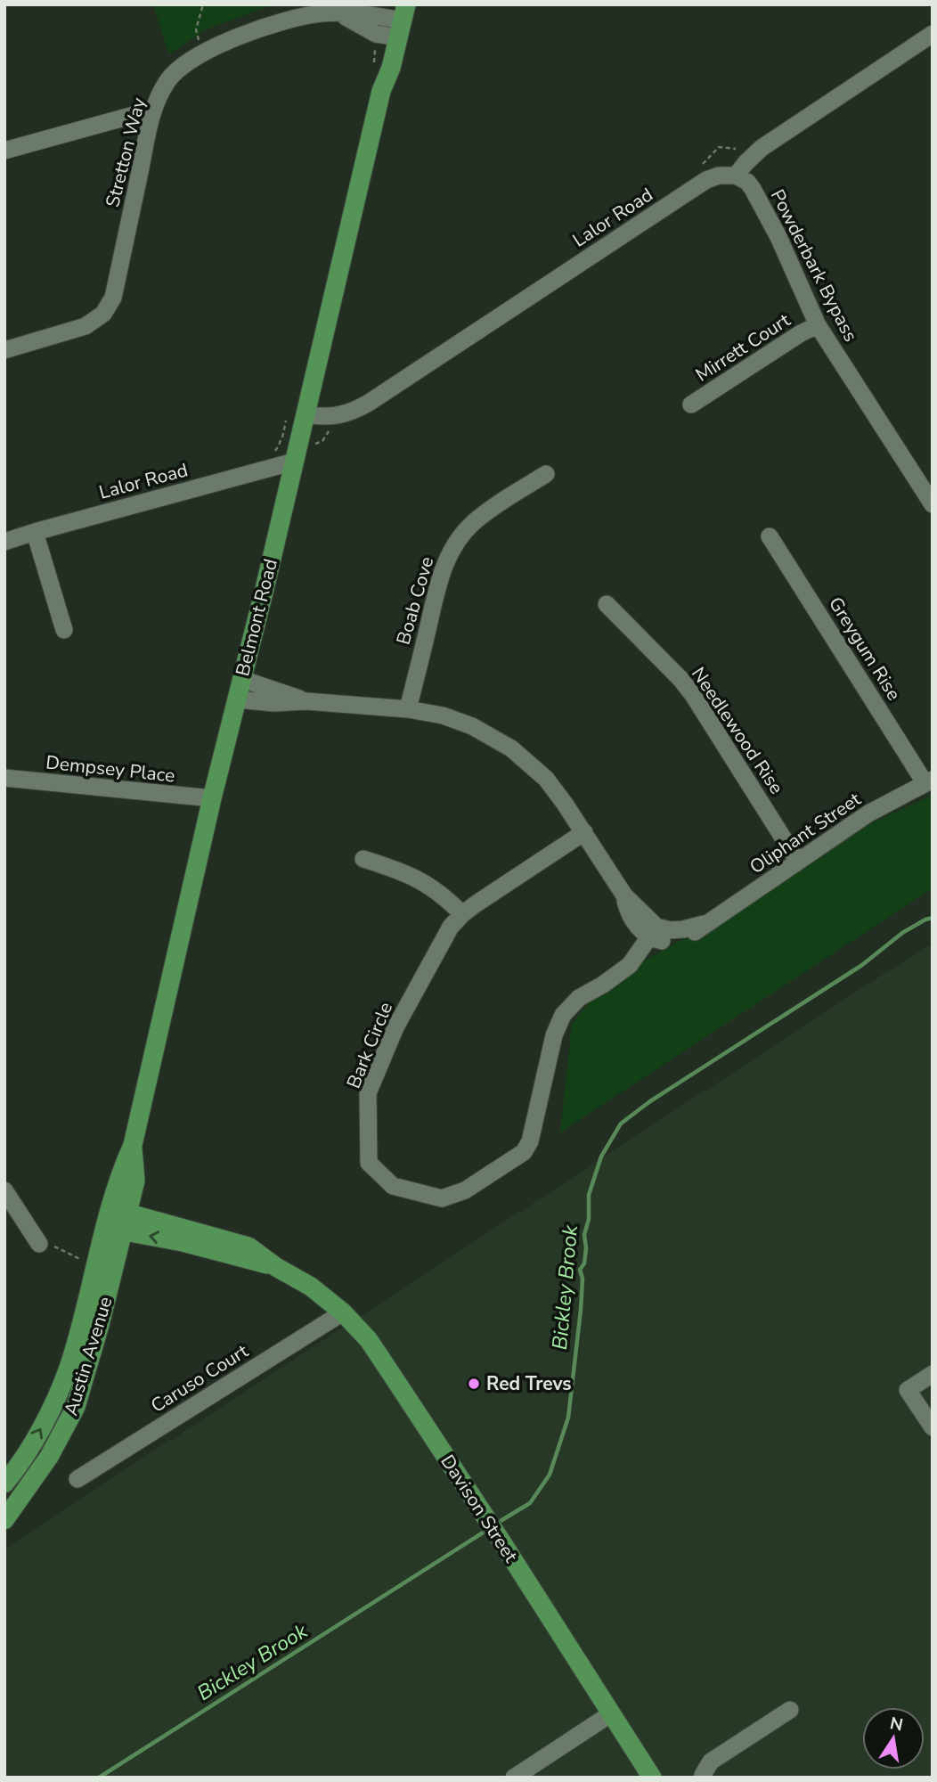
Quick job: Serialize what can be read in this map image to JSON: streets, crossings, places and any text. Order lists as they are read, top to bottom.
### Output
{
  "streets": {
    "main road": ["Belmont Road", "Austin Avenue", "Davison Street"],
    "street": [
      "Stretton Way",
      "Lalor Road",
      "Powderbark Bypass",
      "Mirrett Court",
      "Boab Cove",
      "Greygum Rise",
      "Needlewood Rise",
      "Dempsey Place",
      "Oliphant Street",
      "Bark Circle",
      "Caruso Court"
    ]
  },
  "crossings": [
    ["Stretton Way", "Belmont Road"],
    ["Lalor Road", "Powderbark Bypass"],
    ["Lalor Road", "Belmont Road"],
    ["Powderbark Bypass", "Mirrett Court"],
    ["Belmont Road", "Dempsey Place"],
    ["Belmont Road", "Austin Avenue"],
    ["Belmont Road", "Davison Street"],
    ["Greygum Rise", "Oliphant Street"],
    ["Needlewood Rise", "Oliphant Street"],
    ["Oliphant Street", "Bark Circle"],
    ["Austin Avenue", "Davison Street"],
    ["Caruso Court", "Davison Street"]
  ],
  "water": ["Bickley Brook"],
  "places": ["Red Trevs"],
  "north": "top"
}
